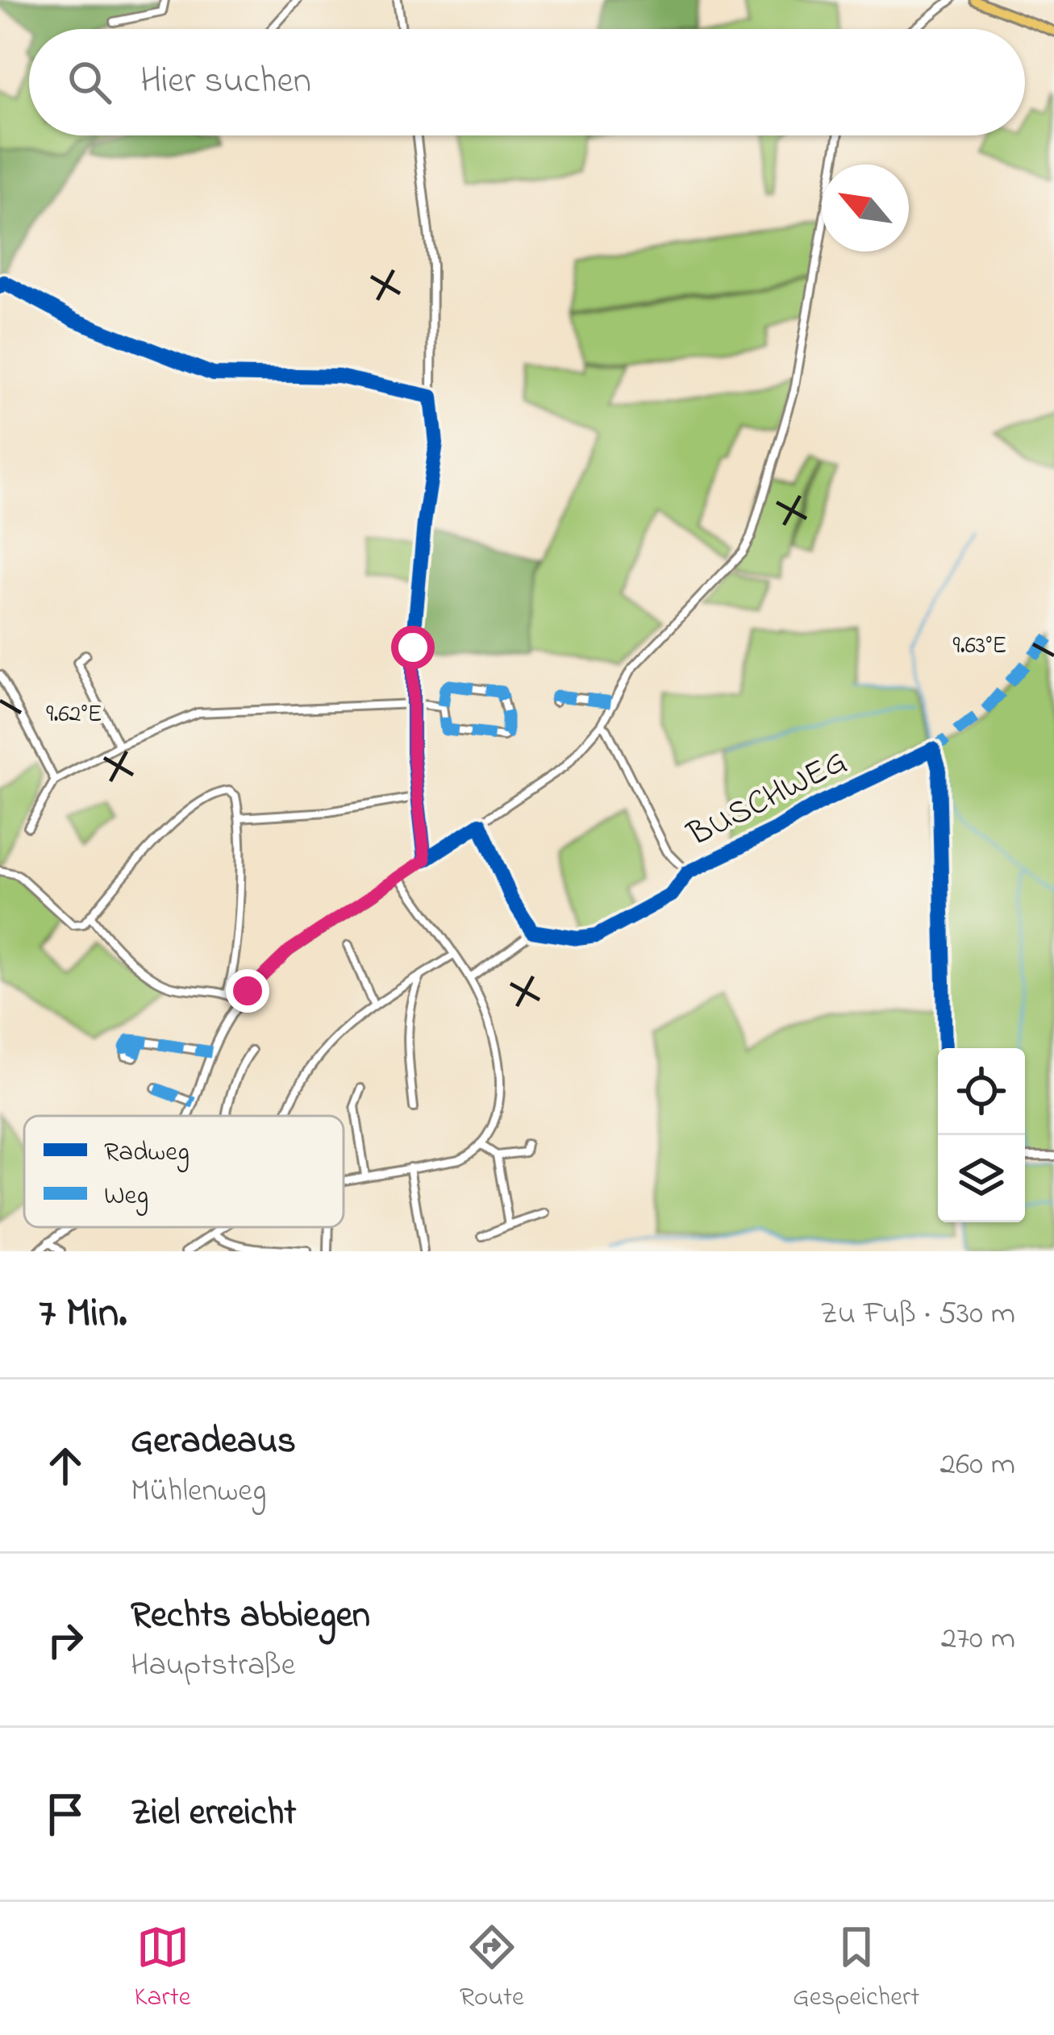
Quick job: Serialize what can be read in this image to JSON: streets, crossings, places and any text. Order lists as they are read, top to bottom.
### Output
{
  "streets": {
    "street": ["BUSCHWEG"]
  },
  "legend": ["Radweg", "Weg"],
  "north": "top left",
  "page": {
    "search": "Hier suchen",
    "heading": ["7 Min.", "Zu Fuß · 530 m"],
    "list": [
      ["Geradeaus", "Mühlenweg", "260 m"],
      ["Rechts abbiegen", "Hauptstraße", "270 m"],
      "Ziel erreicht"
    ],
    "nav": ["Karte", "Route", "Gespeichert"]
  },
  "coordinates": ["9.63°E", "9.62°E"]
}
